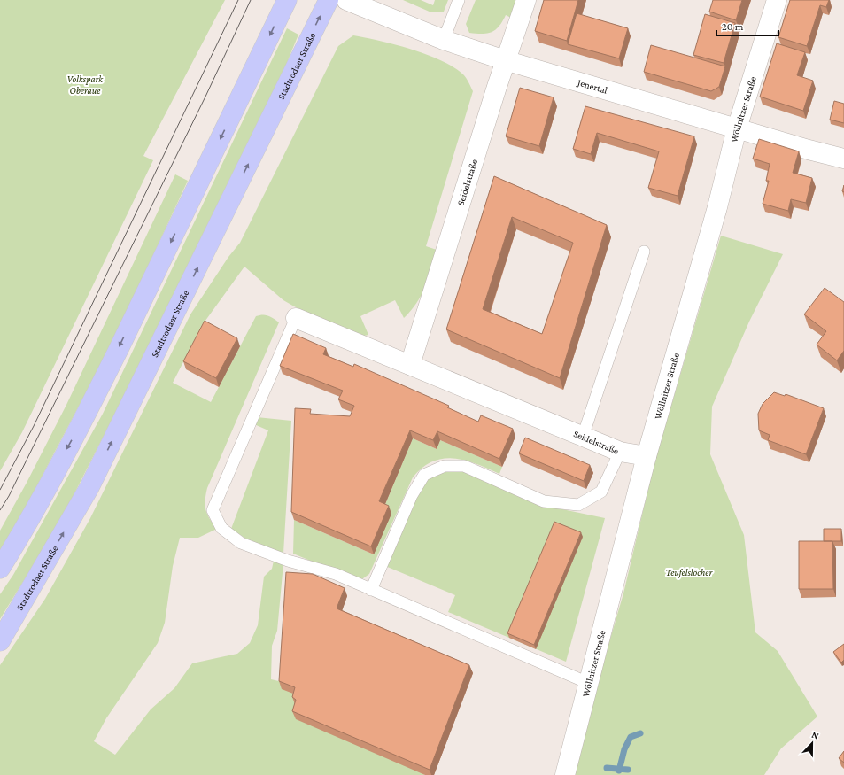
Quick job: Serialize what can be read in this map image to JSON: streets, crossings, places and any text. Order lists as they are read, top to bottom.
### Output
{
  "streets": {
    "main road": ["Stadtrodaer Straße"],
    "street": ["Jenertal", "Wöllnitzer Straße", "Seidelstraße"]
  },
  "crossings": [
    ["Jenertal", "Wöllnitzer Straße"],
    ["Jenertal", "Seidelstraße"],
    ["Wöllnitzer Straße", "Seidelstraße"]
  ],
  "parks": ["Volkspark Oberaue", "Teufelslöcher"],
  "scale_bar": "20 m",
  "north": "top"
}
